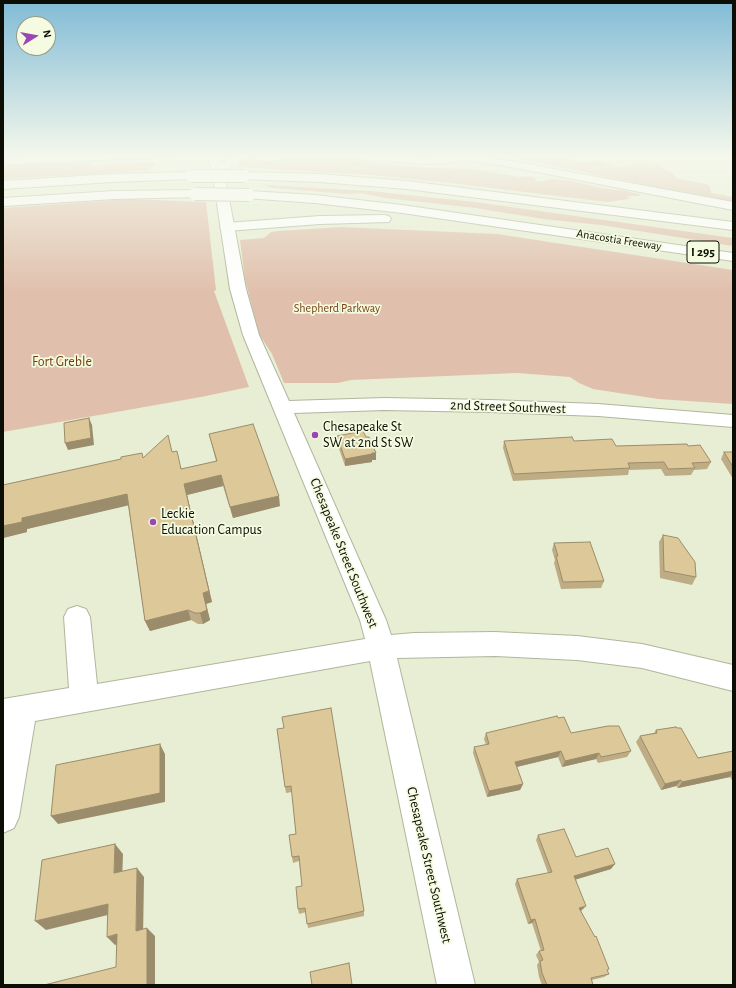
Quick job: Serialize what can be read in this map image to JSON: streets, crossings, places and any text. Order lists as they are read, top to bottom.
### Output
{
  "streets": {
    "main road": [
      "Anacostia Freeway",
      "I 295",
      "2nd Street Southwest",
      "Chesapeake Street Southwest"
    ]
  },
  "crossings": [
    ["2nd Street Southwest", "Chesapeake Street Southwest"]
  ],
  "parks": ["Shepherd Parkway", "Fort Greble"],
  "places": ["Chesapeake St SW at 2nd St SW", "Leckie Education Campus"],
  "north": "right"
}
